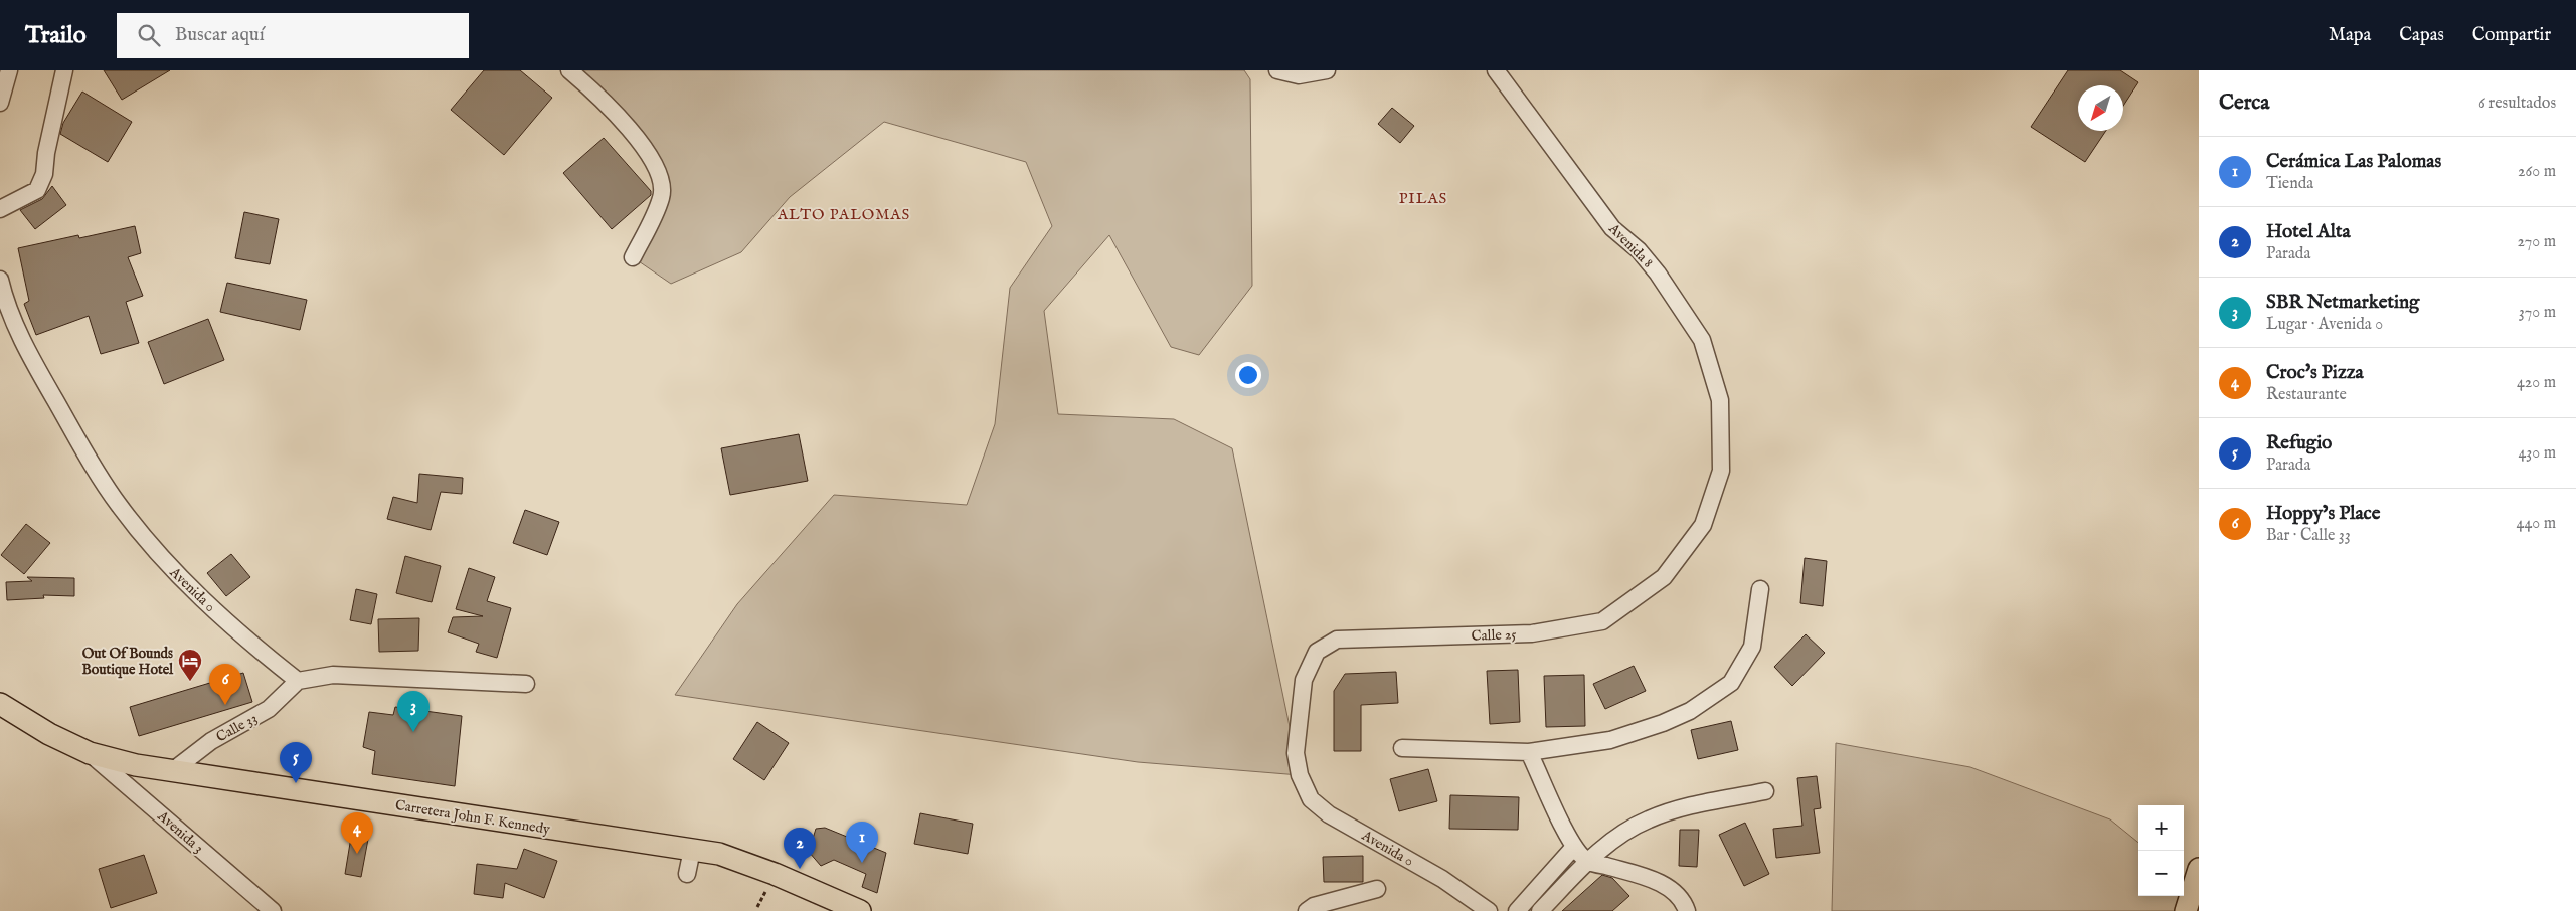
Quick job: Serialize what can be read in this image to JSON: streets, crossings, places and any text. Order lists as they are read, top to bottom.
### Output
{
  "streets": {
    "main road": ["Carretera John F. Kennedy"],
    "street": [
      "Avenida 8",
      "Avenida 0",
      "Calle 25",
      "Calle 33",
      "Avenida 3"
    ]
  },
  "crossings": [
    ["Avenida 8", "Calle 25"],
    ["Avenida 0", "Calle 25"],
    ["Avenida 0", "Calle 33"],
    ["Calle 33", "Carretera John F. Kennedy"],
    ["Carretera John F. Kennedy", "Avenida 3"]
  ],
  "districts": ["PILAS", "ALTO PALOMAS"],
  "places": {
    "hotel": ["Out Of Bounds Boutique Hotel"]
  },
  "north": "bottom left",
  "page": {
    "header": "Trailo",
    "search": "Buscar aquí",
    "nav": ["Mapa", "Capas", "Compartir"],
    "heading": ["Cerca", "6 resultados"],
    "list": [
      {
        "mark": "1",
        "name": "Cerámica Las Palomas",
        "note": "Tienda",
        "value": "260 m"
      },
      {
        "mark": "2",
        "name": "Hotel Alta",
        "note": "Parada",
        "value": "270 m"
      },
      {
        "mark": "3",
        "name": "SBR Netmarketing",
        "note": "Lugar · Avenida 0",
        "value": "370 m"
      },
      {
        "mark": "4",
        "name": "Croc's Pizza",
        "note": "Restaurante",
        "value": "420 m"
      },
      {
        "mark": "5",
        "name": "Refugio",
        "note": "Parada",
        "value": "430 m"
      },
      {
        "mark": "6",
        "name": "Hoppy’s Place",
        "note": "Bar · Calle 33",
        "value": "440 m"
      }
    ],
    "pins": [
      "6",
      "3",
      "5",
      "4",
      "1",
      "2"
    ],
    "map_buttons": ["+", "−"]
  }
}
